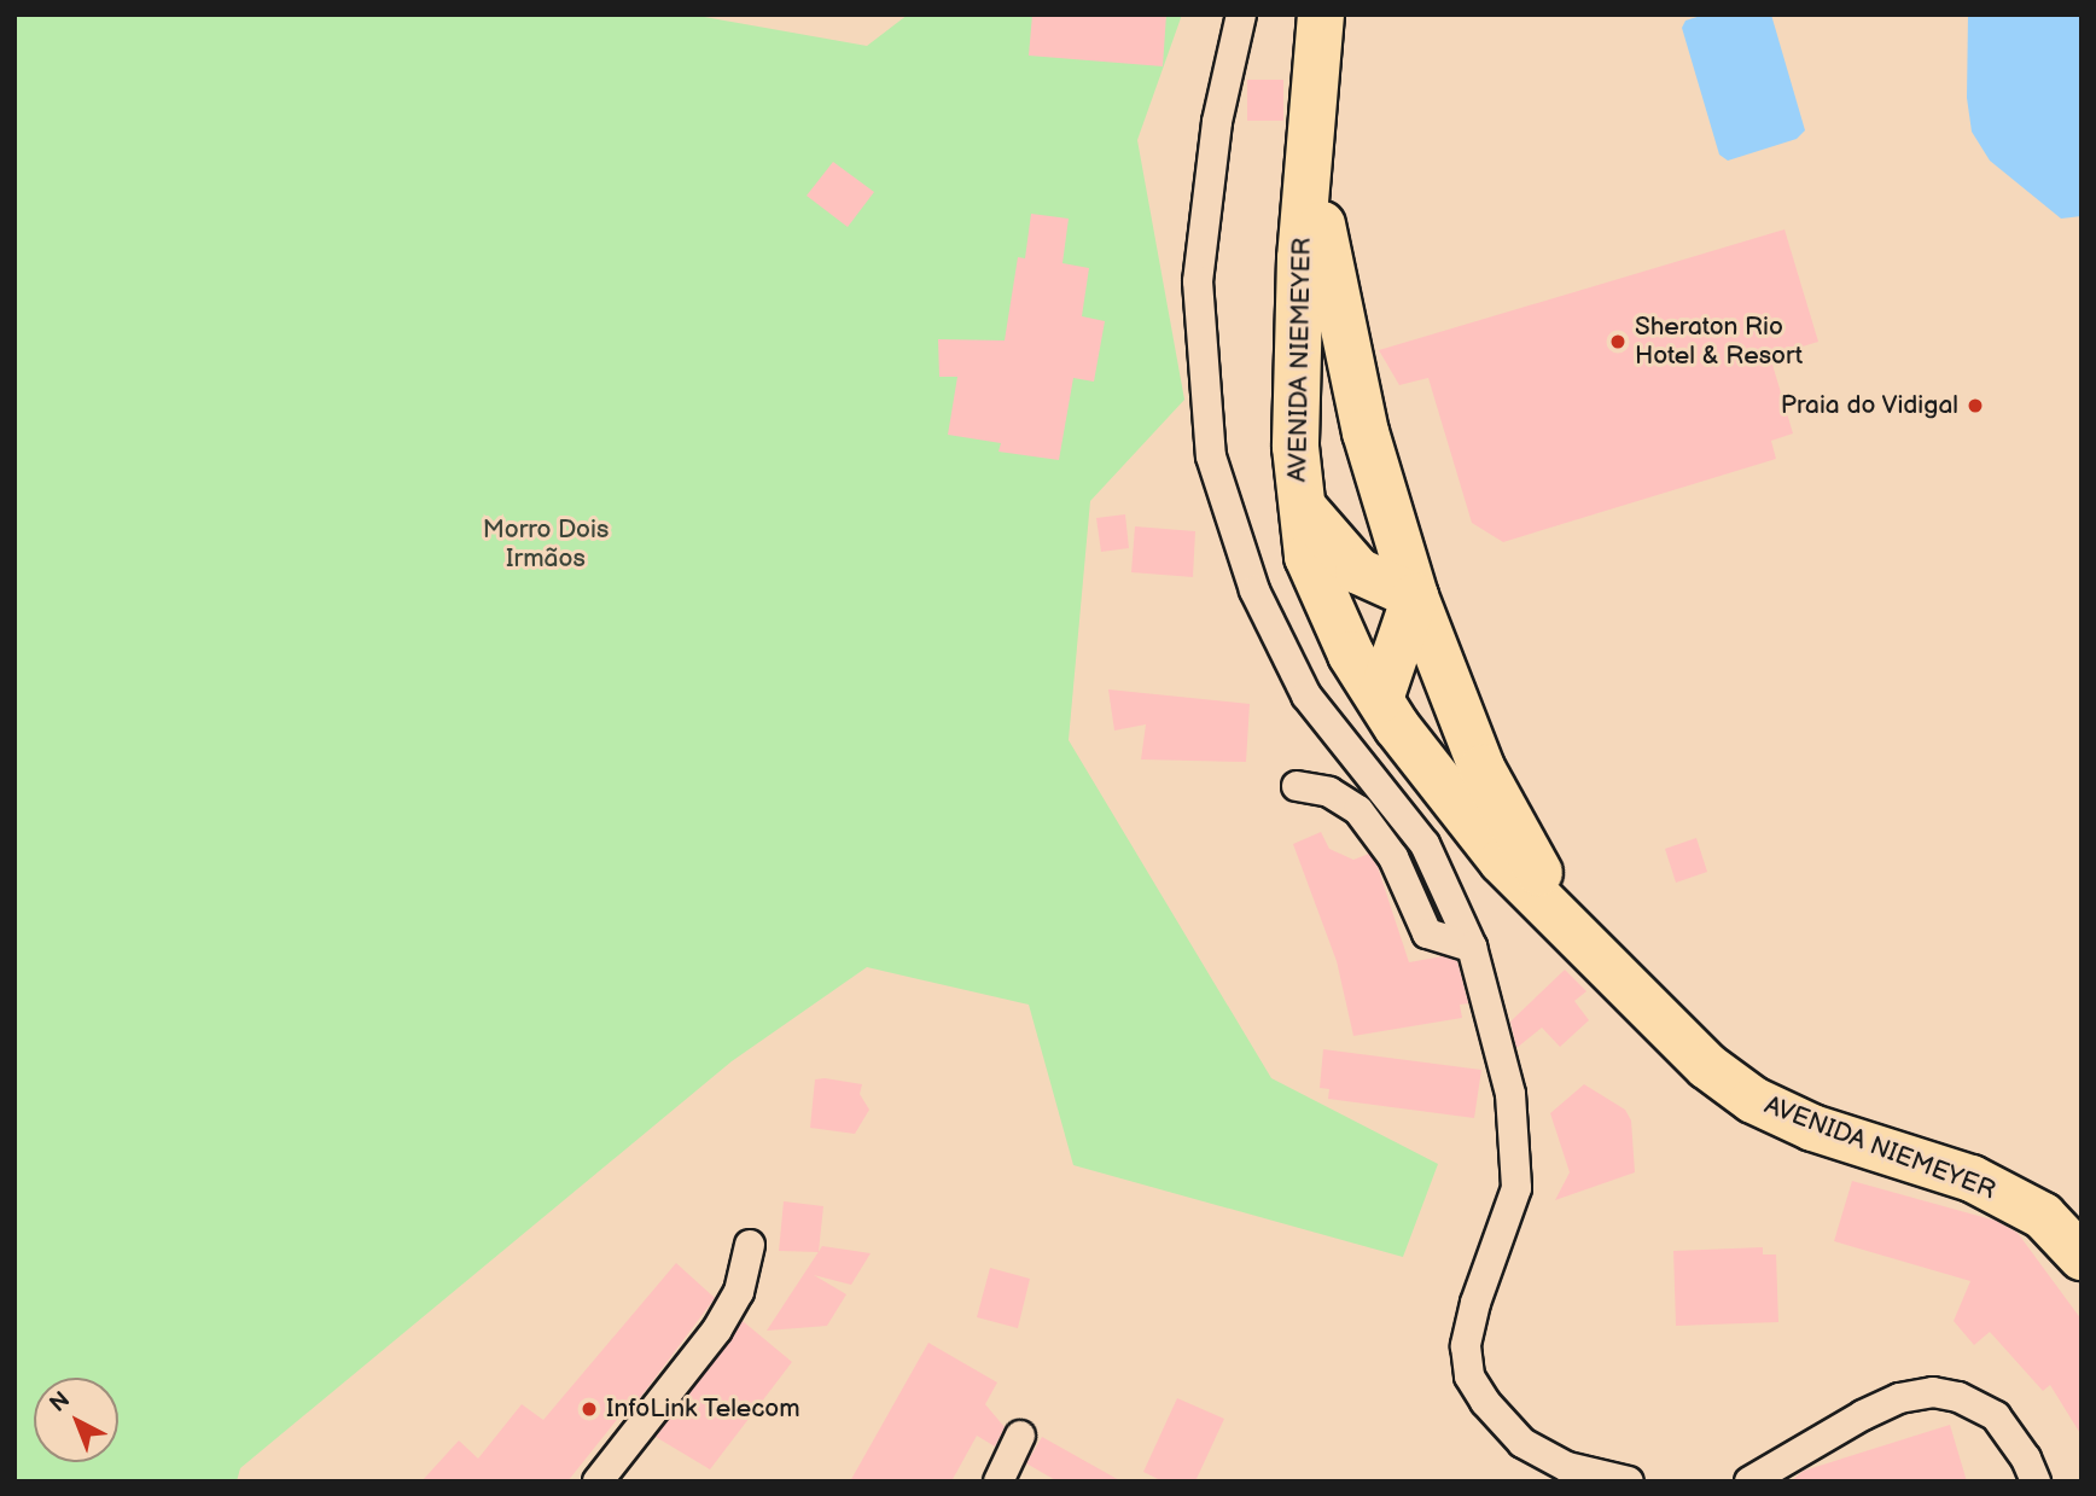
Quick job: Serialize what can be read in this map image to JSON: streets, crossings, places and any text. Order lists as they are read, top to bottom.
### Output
{
  "streets": {
    "main road": ["AVENIDA NIEMEYER"]
  },
  "parks": ["Morro Dois Irmãos"],
  "places": ["Sheraton Rio Hotel & Resort", "Praia do Vidigal", "InfoLink Telecom"],
  "north": "top left"
}
